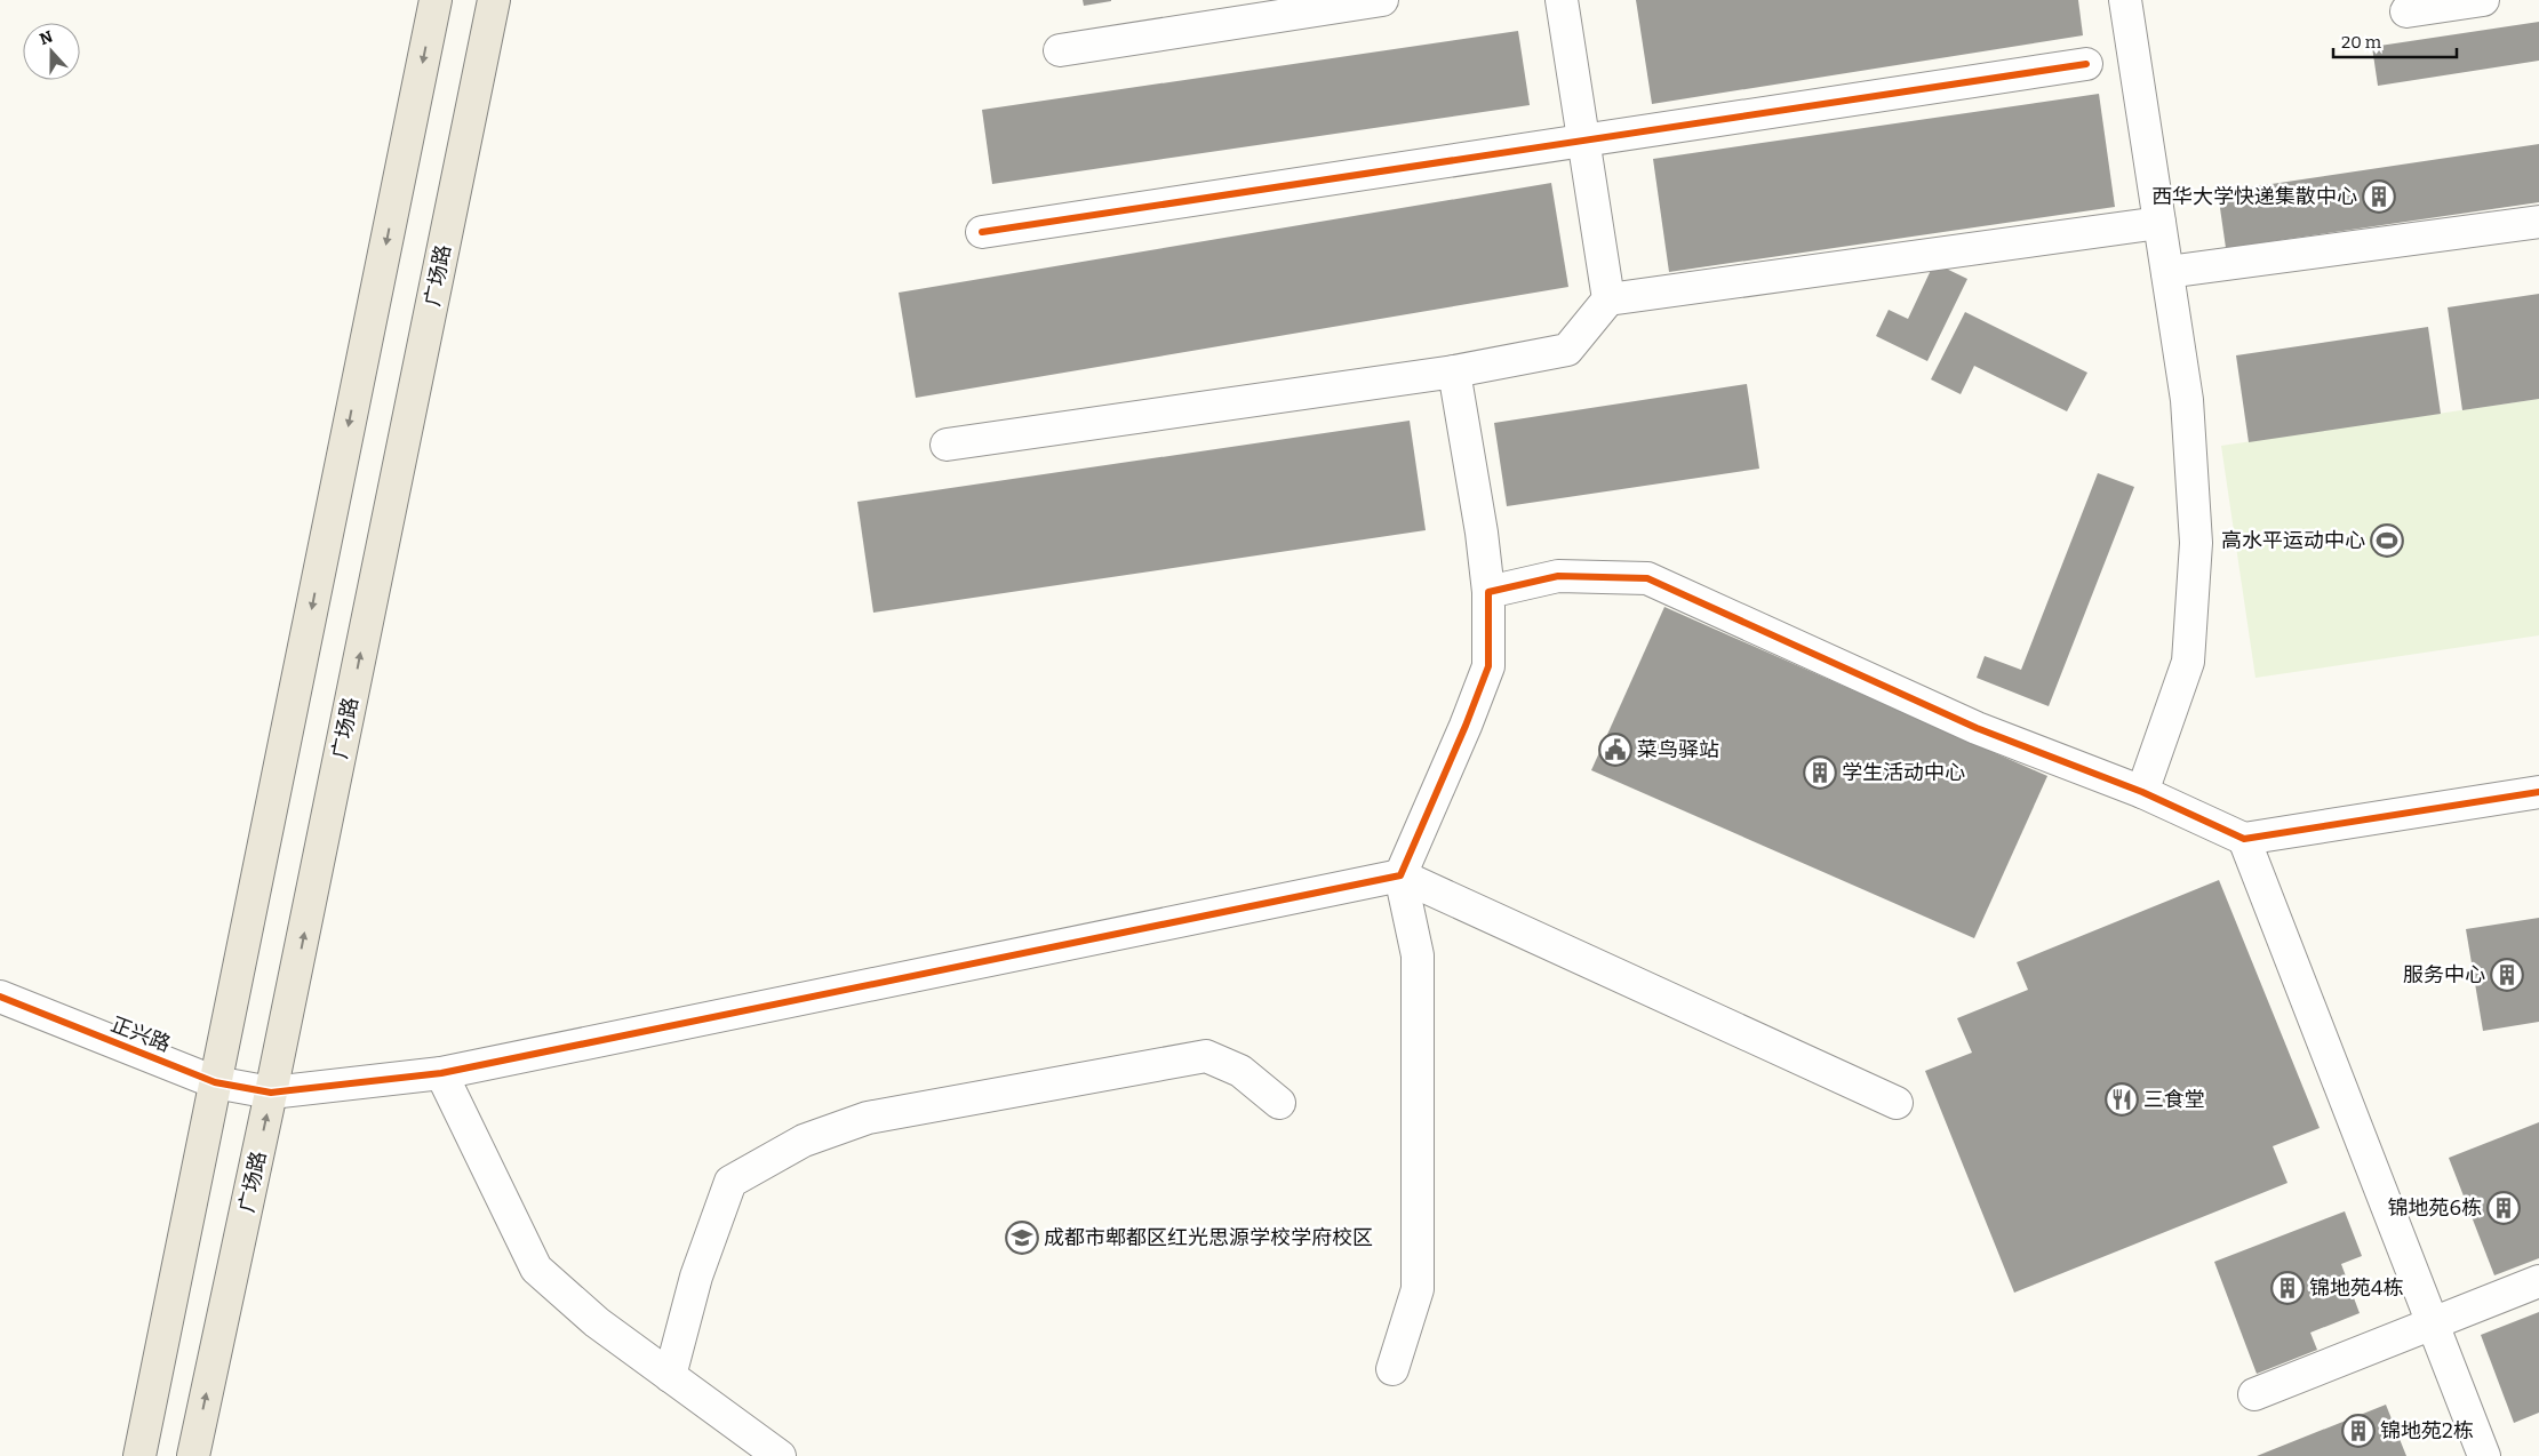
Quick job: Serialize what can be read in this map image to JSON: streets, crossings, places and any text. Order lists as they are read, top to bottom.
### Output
{
  "streets": {
    "main road": ["广场路"],
    "street": ["正兴路"]
  },
  "crossings": [
    ["广场路", "正兴路"]
  ],
  "places": {
    "building": [
      "西华大学快递集散中心",
      "学生活动中心",
      "服务中心",
      "锦地苑6栋",
      "锦地苑4栋",
      "锦地苑2栋"
    ],
    "sports": ["高水平运动中心"],
    "public building": ["菜鸟驿站"],
    "restaurant": ["三食堂"],
    "school or university": ["成都市郫都区红光思源学校学府校区"]
  },
  "scale_bar": "20 m",
  "north": "top"
}
